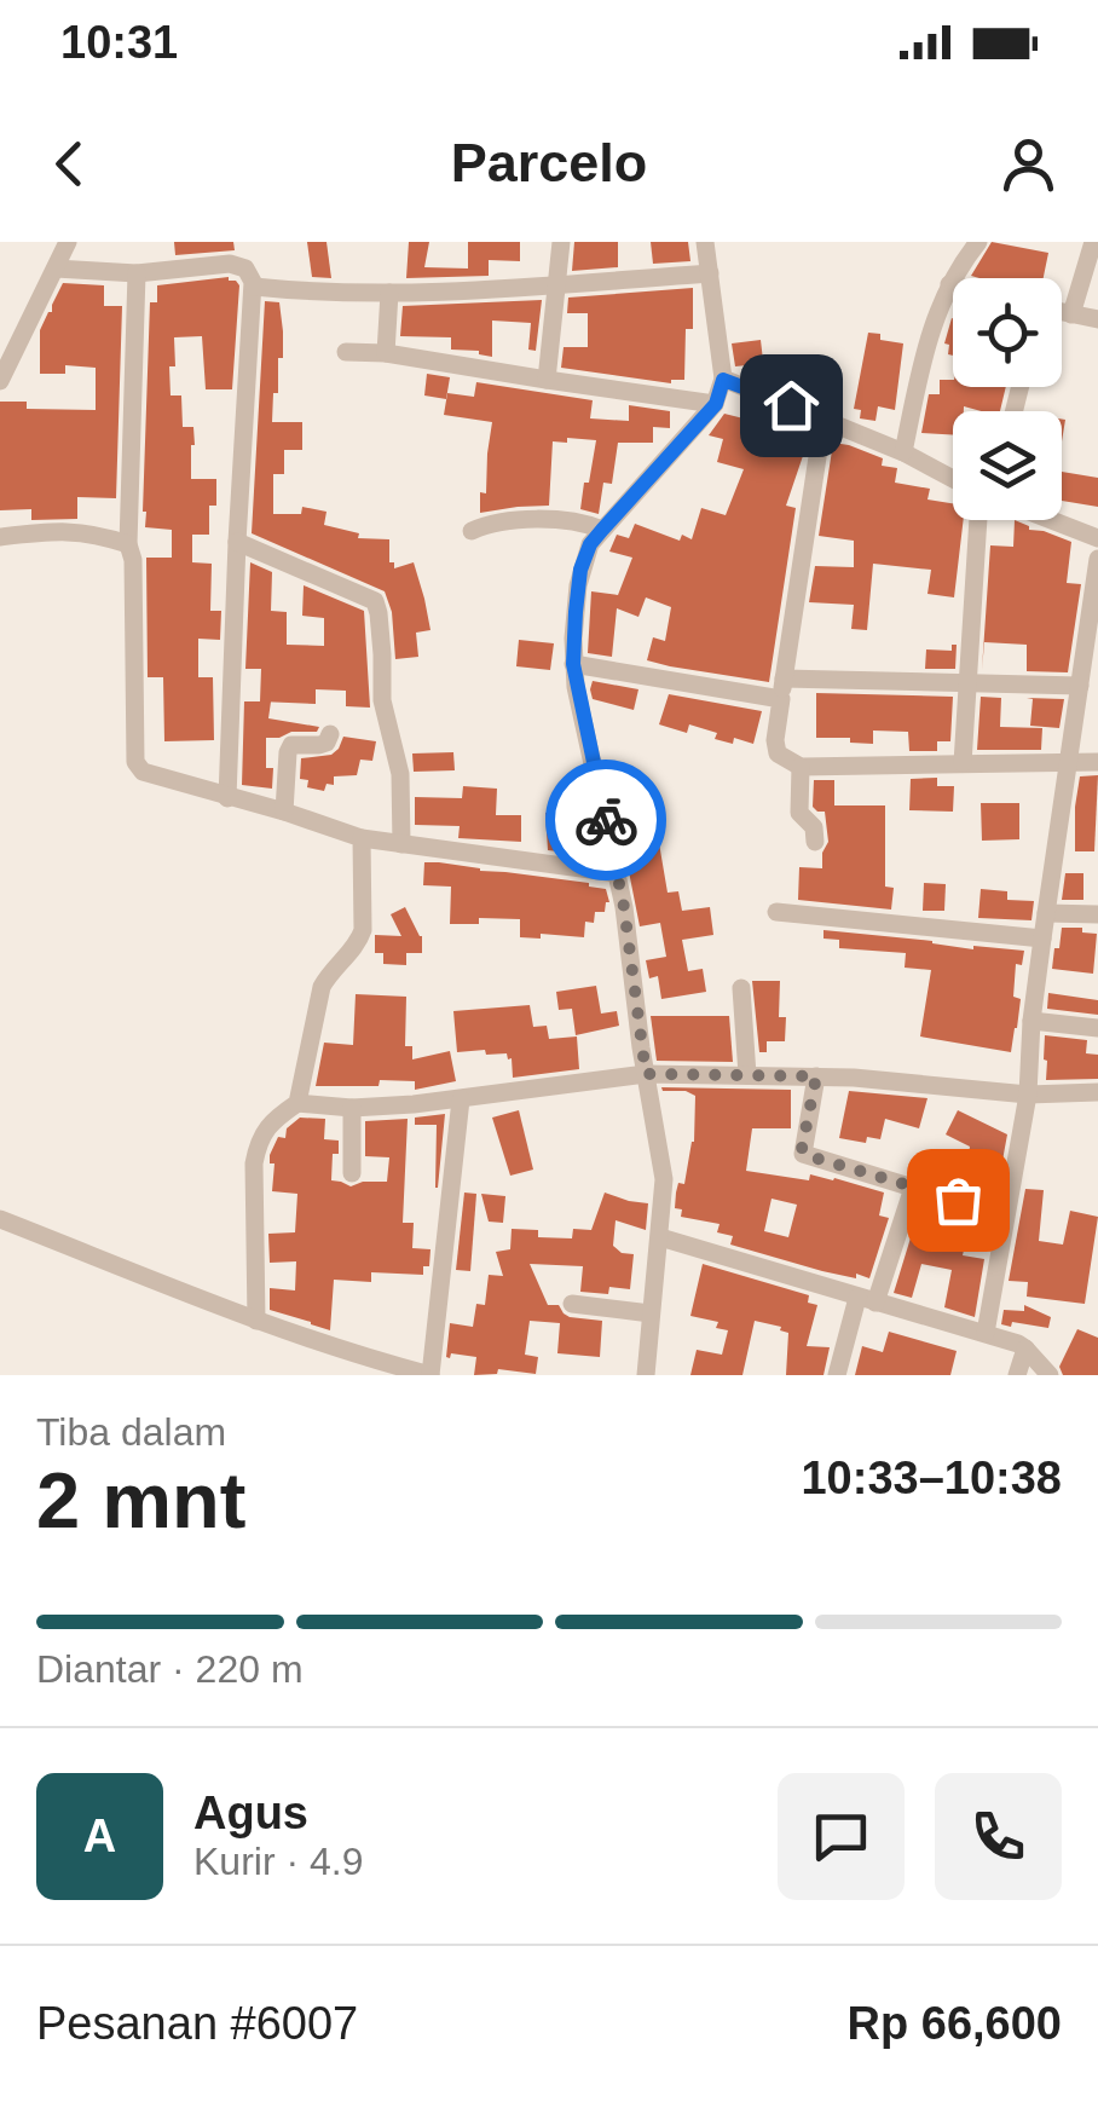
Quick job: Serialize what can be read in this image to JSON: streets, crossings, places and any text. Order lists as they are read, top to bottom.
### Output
{
  "page": {
    "status": "10:31",
    "header": "Parcelo",
    "heading": ["2 mnt", "Tiba dalam", "10:33–10:38"],
    "panel": [
      "Agus",
      "Kurir · 4.9",
      "Pesanan #6007",
      "Rp 66,600"
    ],
    "bar": "Diantar · 220 m",
    "round": "A"
  }
}
